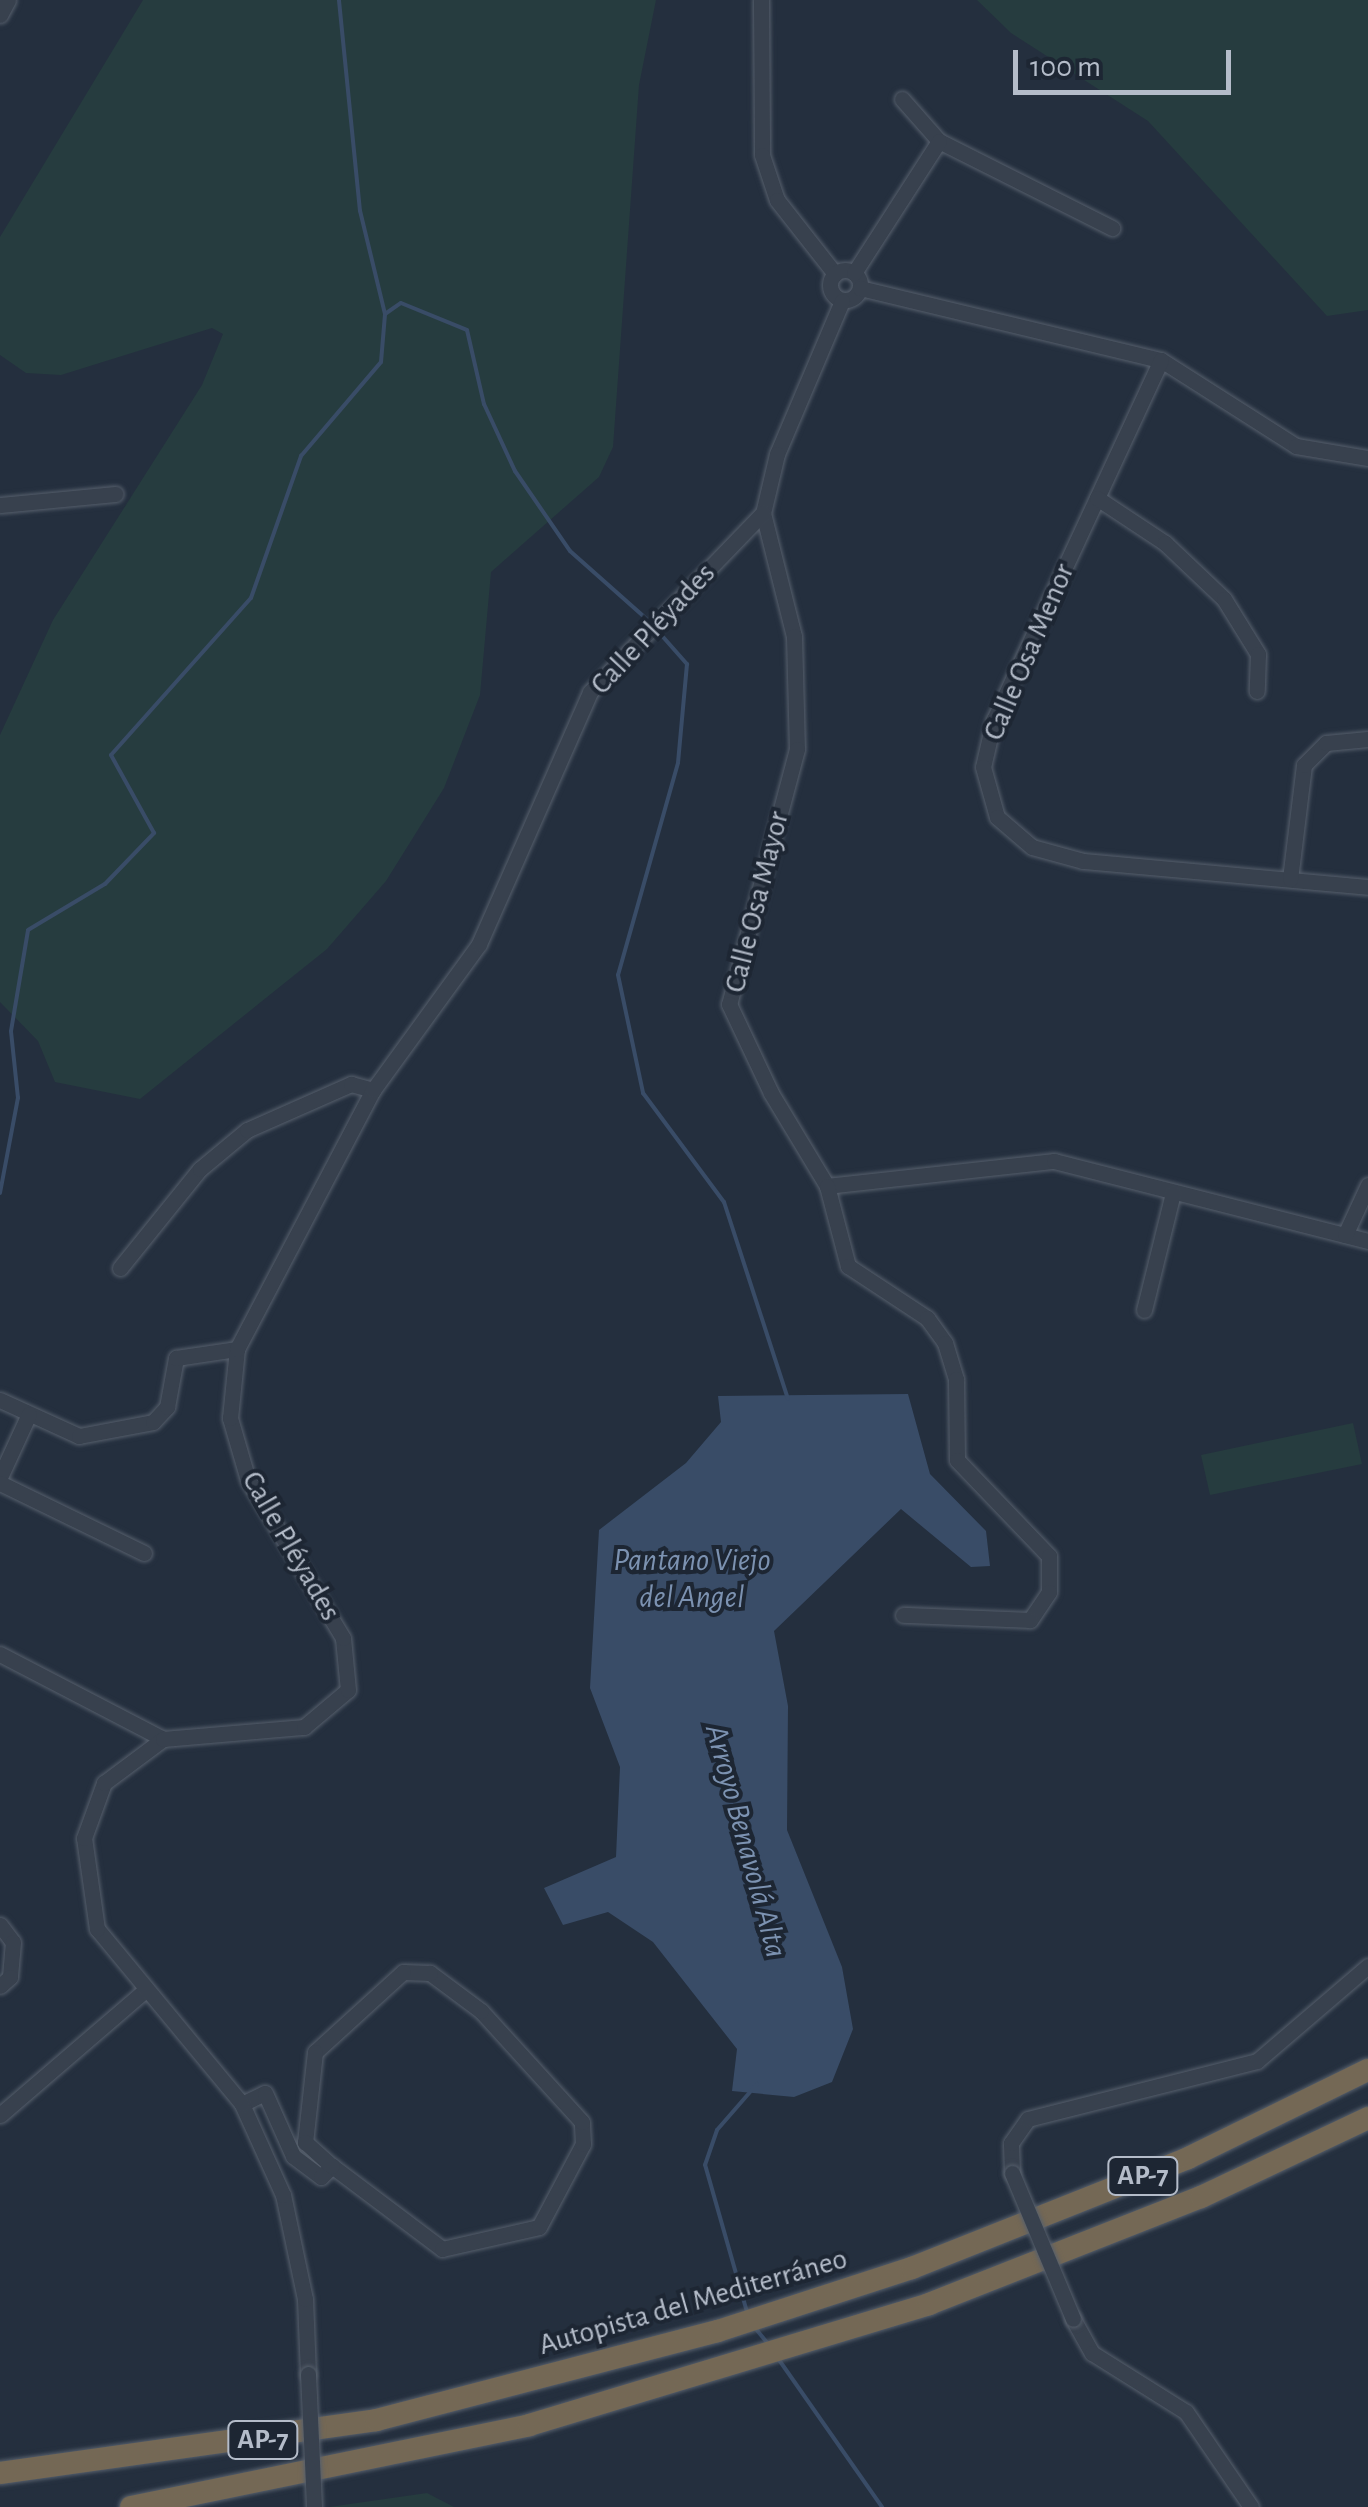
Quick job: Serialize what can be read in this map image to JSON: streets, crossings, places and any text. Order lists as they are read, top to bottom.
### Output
{
  "streets": {
    "highway": ["AP-7", "Autopista del Mediterráneo"],
    "street": ["Calle Pléyades", "Calle Osa Menor", "Calle Osa Mayor"]
  },
  "crossings": [
    ["Calle Pléyades", "Calle Osa Mayor"]
  ],
  "water": ["Pantano Viejo del Angel", "Arroyo Benavolá Alta"],
  "scale_bar": "100 m"
}
